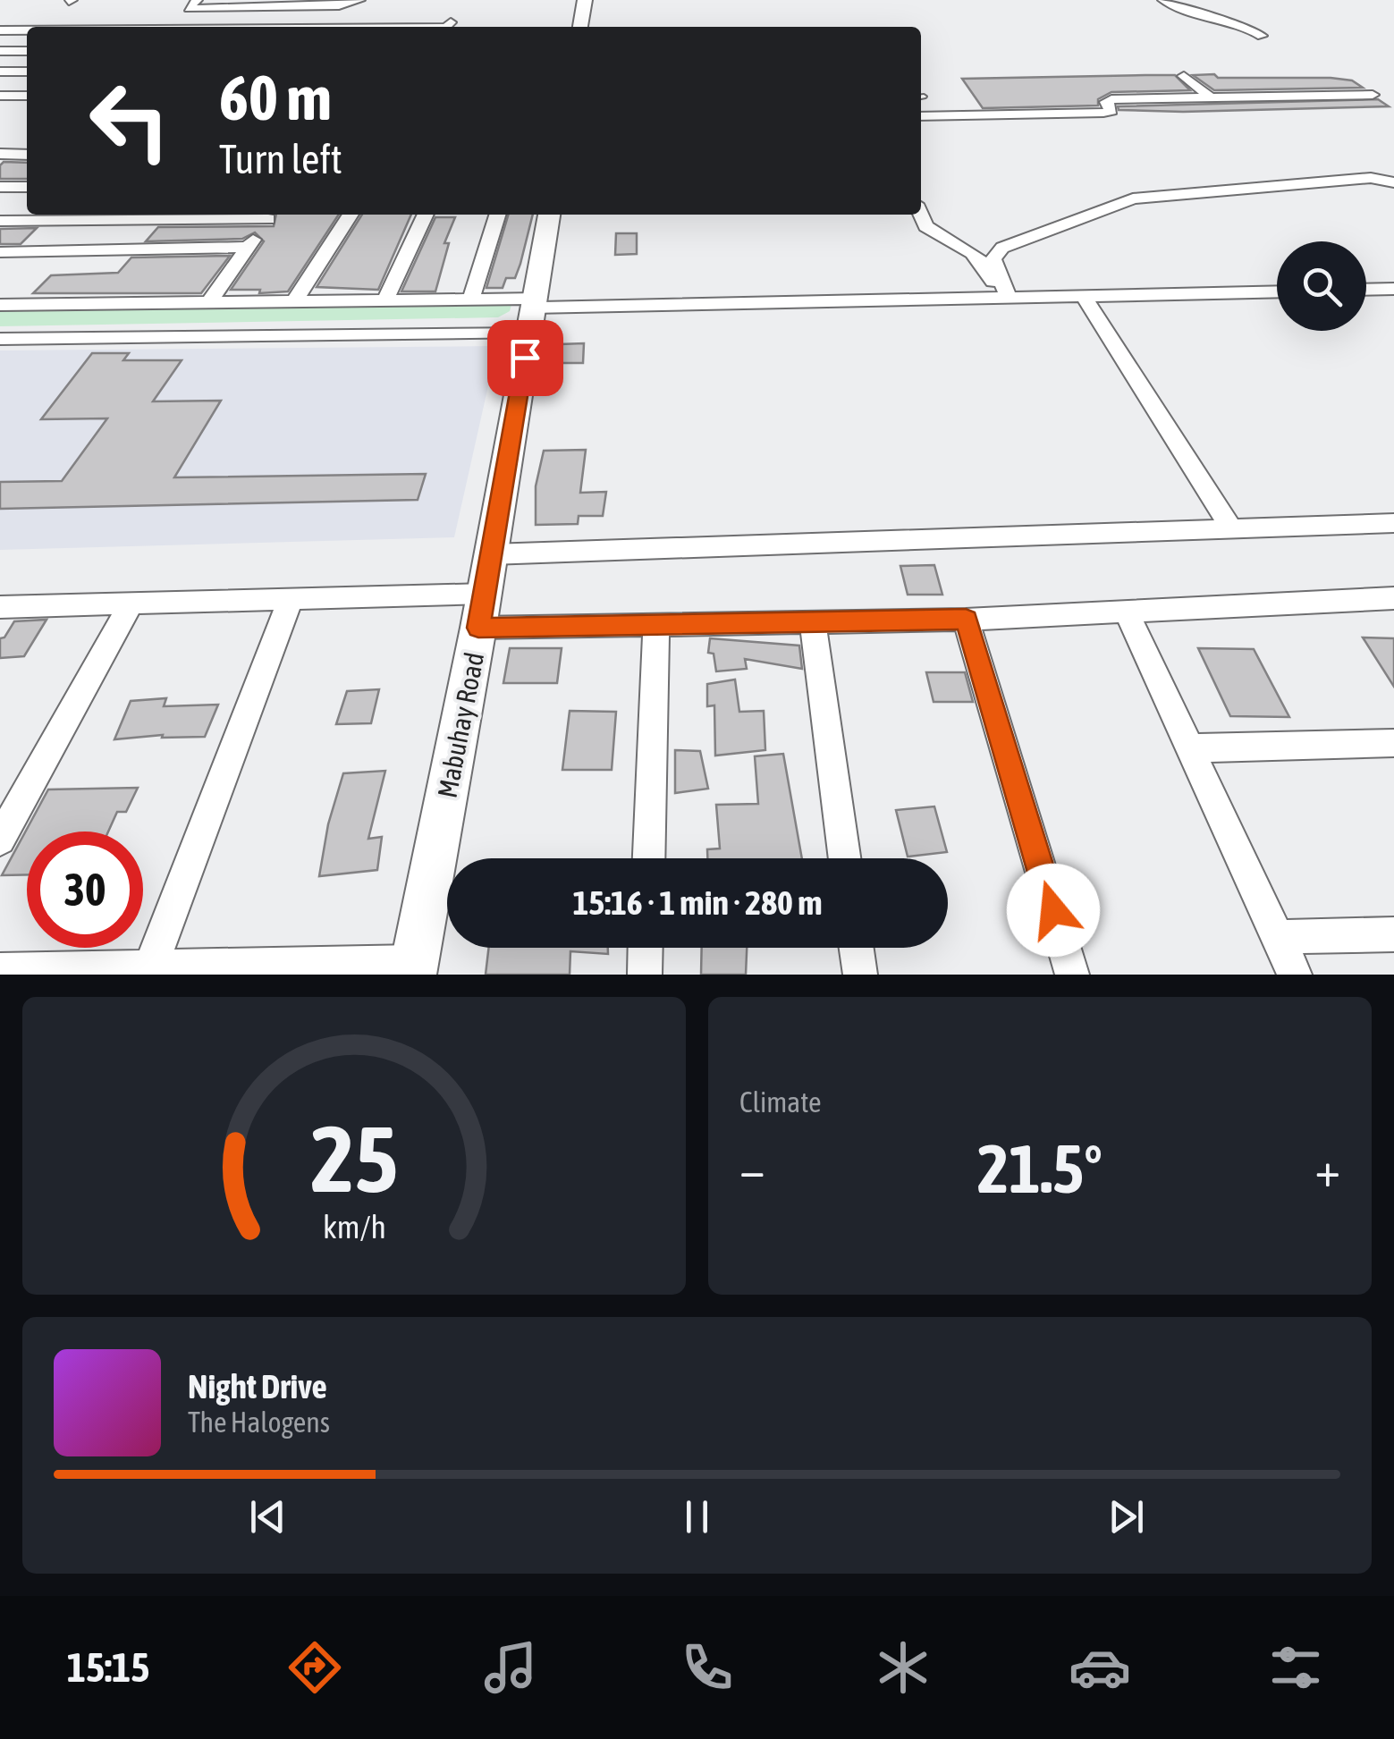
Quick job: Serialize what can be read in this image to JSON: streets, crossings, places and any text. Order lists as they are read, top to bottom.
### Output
{
  "streets": {
    "street": ["Mabuhay Road"]
  },
  "page": {
    "turn": ["60 m", "Turn left"],
    "limit": "30",
    "trip": "15:16 · 1 min · 280 m",
    "tile": "Climate",
    "heat": ["−", "21.5°", "+"],
    "song": ["Night Drive", "The Halogens"],
    "tabs": "15:15",
    "gauge": ["25", "km/h"]
  }
}
